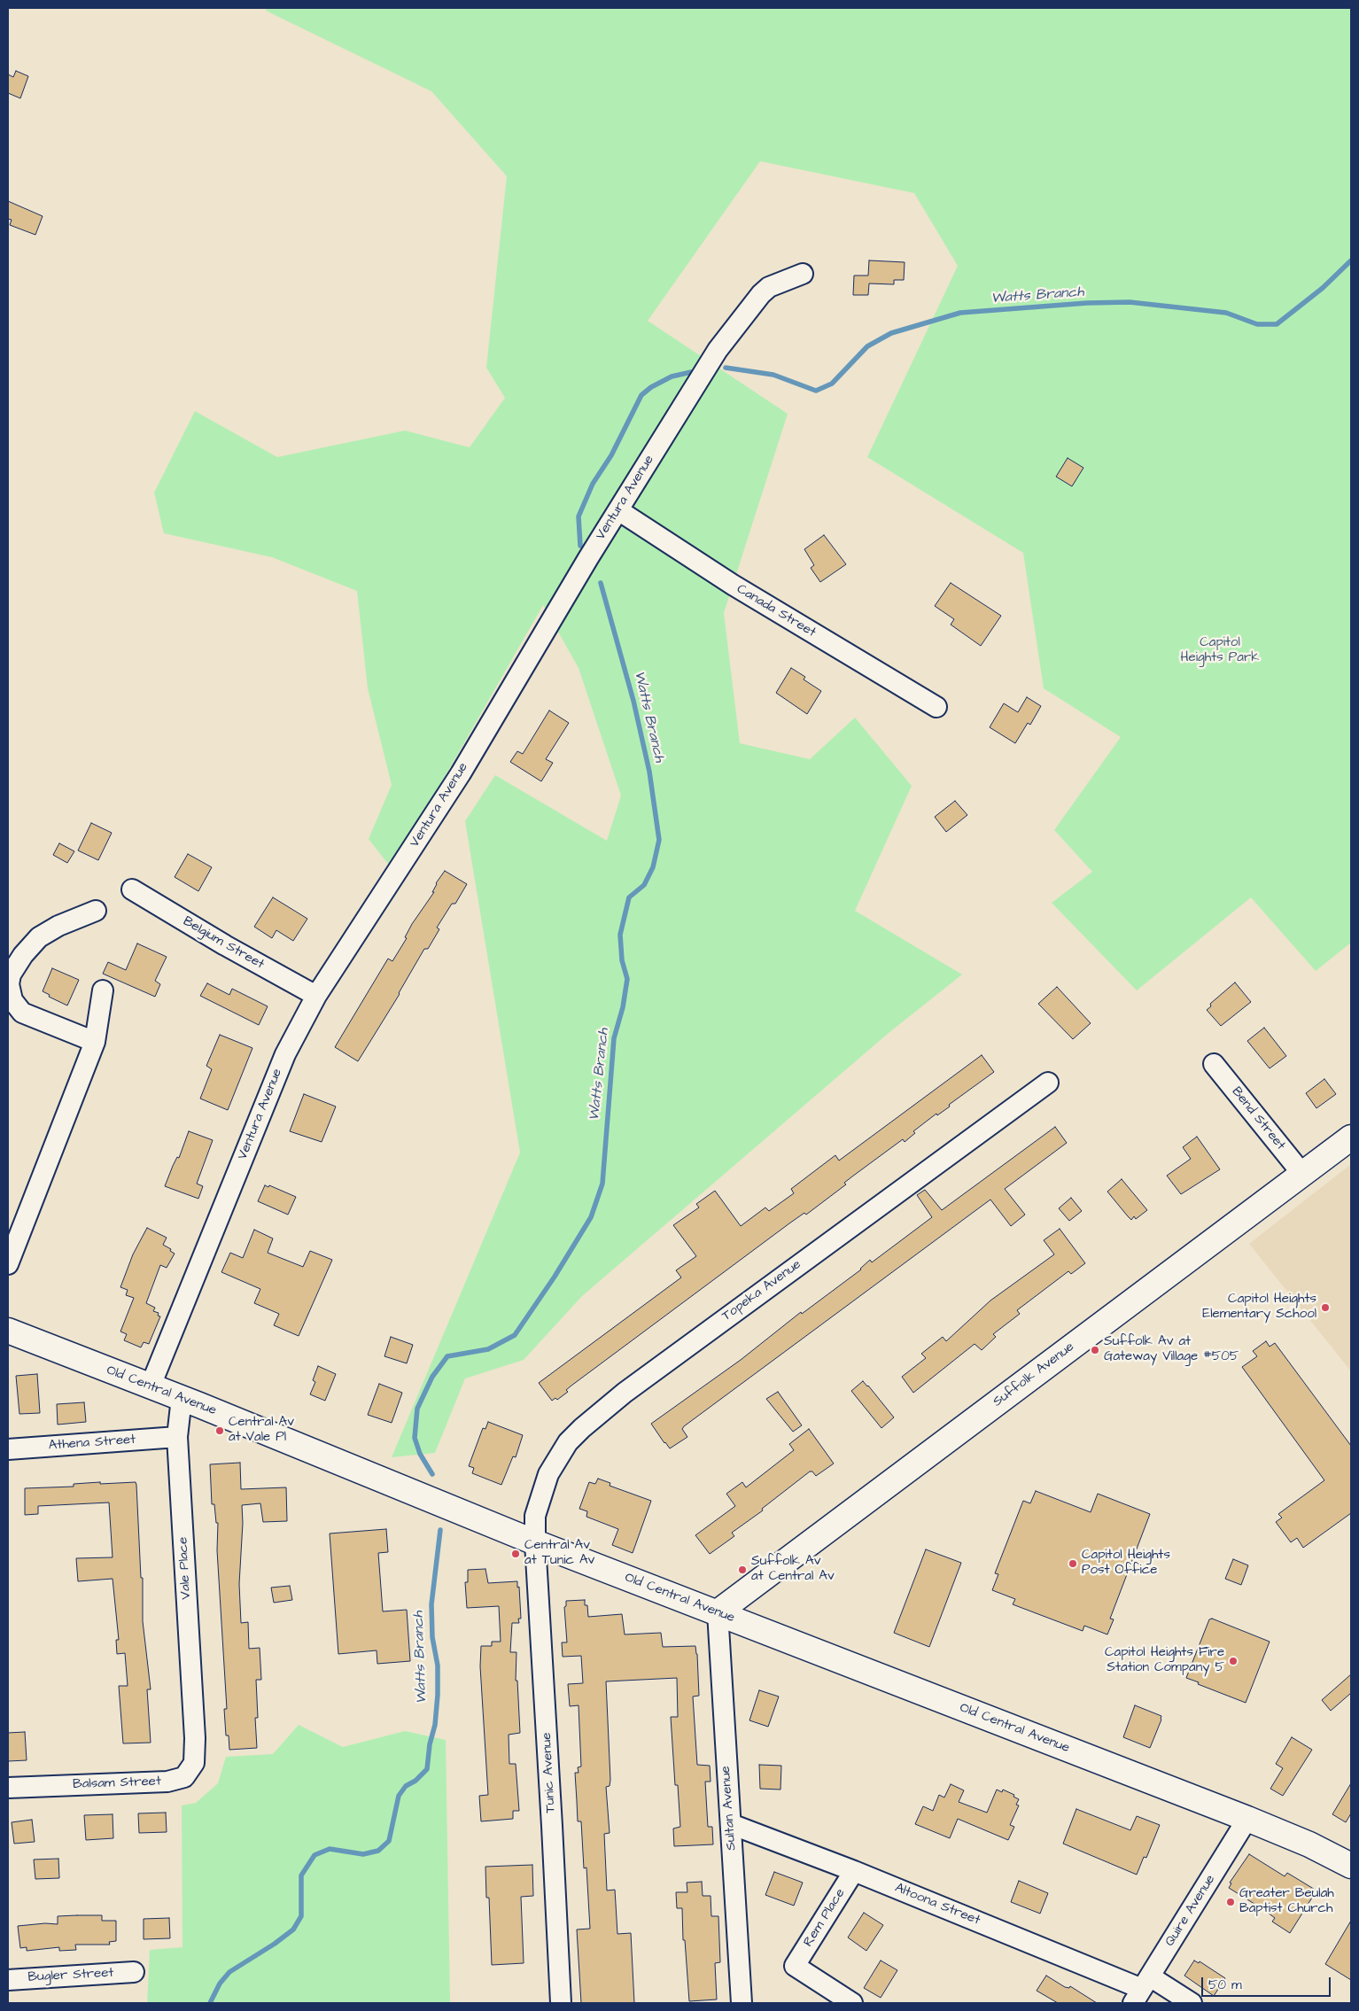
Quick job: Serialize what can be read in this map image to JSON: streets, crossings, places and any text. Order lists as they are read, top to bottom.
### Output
{
  "streets": {
    "main road": ["Suffolk Avenue", "Old Central Avenue"],
    "street": [
      "Ventura Avenue",
      "Canada Street",
      "Belgium Street",
      "Bend Street",
      "Topeka Avenue",
      "Athena Street",
      "Vale Place",
      "Tunic Avenue",
      "Balsam Street",
      "Sultan Avenue",
      "Altoona Street",
      "Quire Avenue",
      "Rem Place",
      "Bugler Street"
    ]
  },
  "crossings": [
    ["Ventura Avenue", "Canada Street"],
    ["Ventura Avenue", "Belgium Street"],
    ["Ventura Avenue", "Old Central Avenue"],
    ["Bend Street", "Suffolk Avenue"],
    ["Topeka Avenue", "Old Central Avenue"],
    ["Topeka Avenue", "Tunic Avenue"],
    ["Suffolk Avenue", "Old Central Avenue"],
    ["Suffolk Avenue", "Sultan Avenue"],
    ["Old Central Avenue", "Vale Place"],
    ["Old Central Avenue", "Tunic Avenue"],
    ["Old Central Avenue", "Sultan Avenue"],
    ["Old Central Avenue", "Quire Avenue"],
    ["Athena Street", "Vale Place"],
    ["Vale Place", "Balsam Street"],
    ["Sultan Avenue", "Altoona Street"],
    ["Altoona Street", "Quire Avenue"],
    ["Altoona Street", "Rem Place"]
  ],
  "water": ["Watts Branch"],
  "parks": ["Capitol Heights Park"],
  "places": [
    "Capitol Heights Elementary School",
    "Suffolk Av at Gateway Village #505",
    "Central Av at Vale Pl",
    "Central Av at Tunic Av",
    "Capitol Heights Post Office",
    "Suffolk Av at Central Av",
    "Capitol Heights Fire Station Company 5",
    "Greater Beulah Baptist Church"
  ],
  "scale_bar": "50 m"
}
